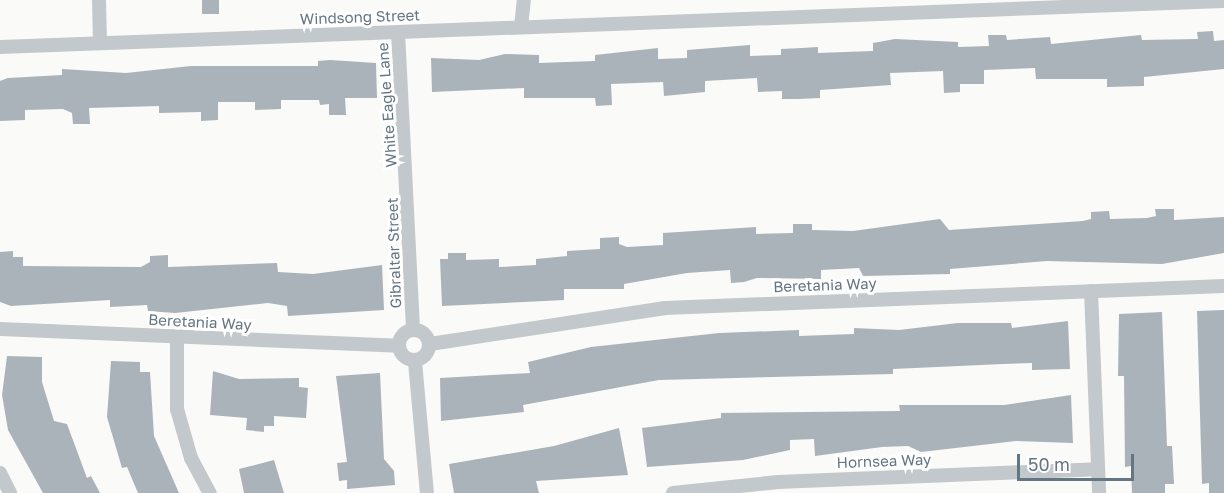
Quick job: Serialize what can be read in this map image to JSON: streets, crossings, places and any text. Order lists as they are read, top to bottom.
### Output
{
  "streets": {
    "street": [
      "Windsong Street",
      "White Eagle Lane",
      "Gibraltar Street",
      "Beretania Way",
      "Hornsea Way"
    ]
  },
  "crossings": [
    ["Windsong Street", "White Eagle Lane"],
    ["White Eagle Lane", "Gibraltar Street"],
    ["Gibraltar Street", "Beretania Way"]
  ],
  "scale_bar": "50 m"
}
